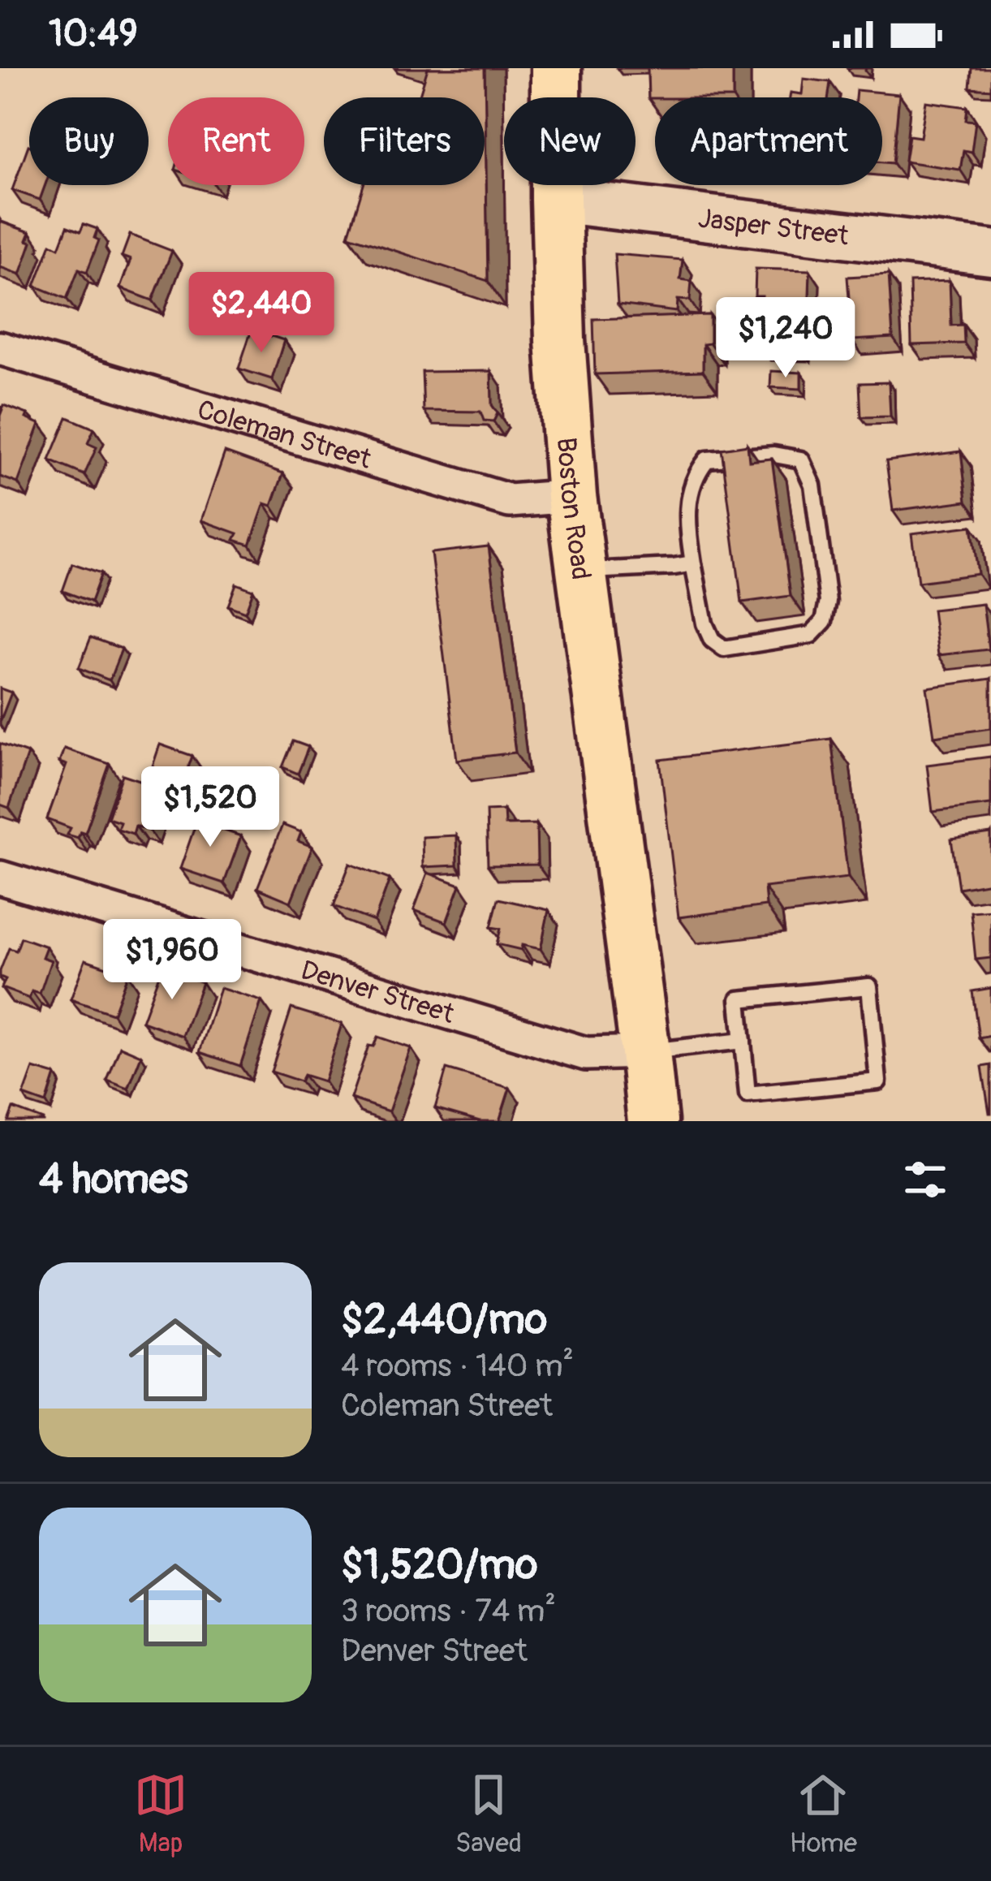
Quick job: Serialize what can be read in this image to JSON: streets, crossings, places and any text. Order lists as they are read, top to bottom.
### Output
{
  "streets": {
    "main road": ["Jasper Street", "Boston Road"],
    "street": ["Coleman Street", "Denver Street"]
  },
  "crossings": [
    ["Jasper Street", "Boston Road"],
    ["Coleman Street", "Boston Road"],
    ["Boston Road", "Denver Street"]
  ],
  "page": {
    "status": "10:49",
    "chip": [
      "Buy",
      "Rent",
      "Filters",
      "New",
      "Apartment"
    ],
    "price": [
      "$2,440",
      "$1,240",
      "$1,520",
      "$1,960"
    ],
    "heading": "4 homes",
    "list": [
      {
        "name": "$2,440/mo",
        "note": "4 rooms · 140 m² · Coleman Street"
      },
      {
        "name": "$1,520/mo",
        "note": "3 rooms · 74 m² · Denver Street"
      }
    ],
    "tabs": ["Map", "Saved", "Home"]
  }
}
